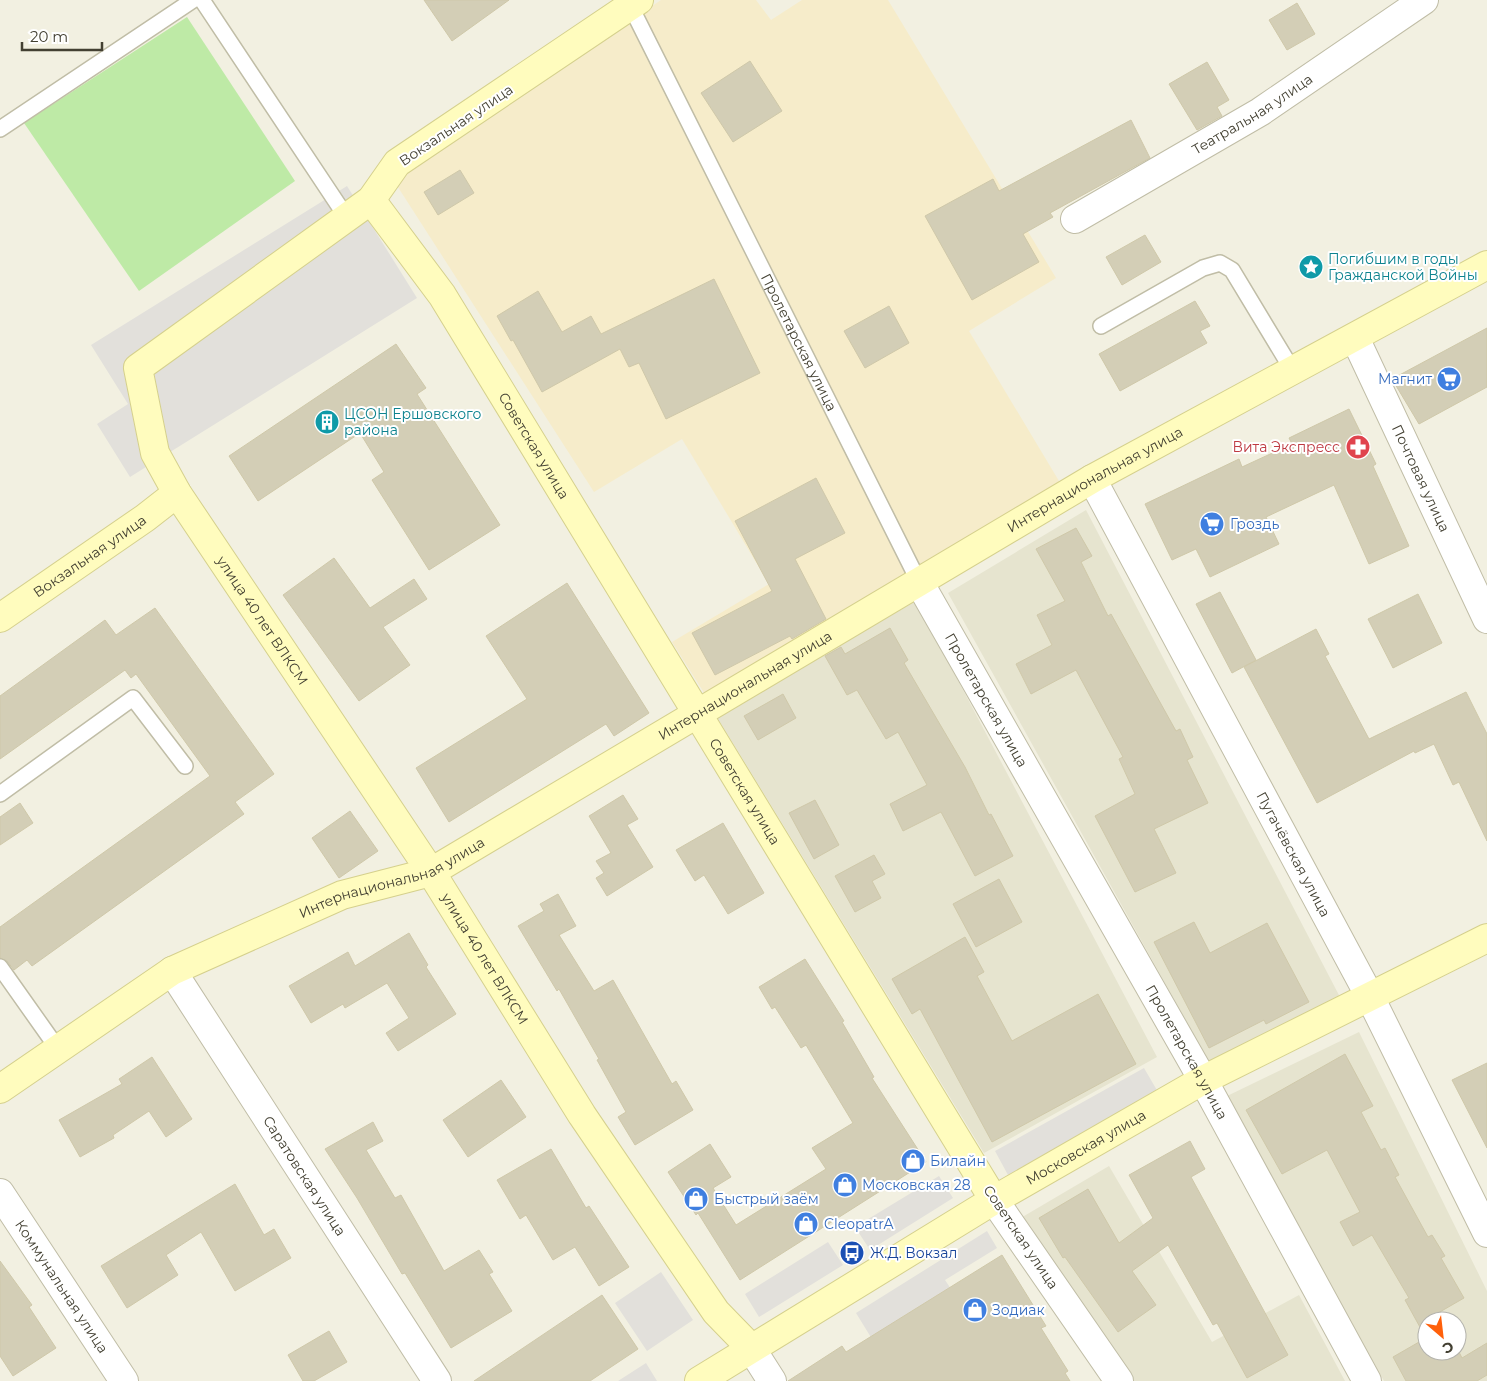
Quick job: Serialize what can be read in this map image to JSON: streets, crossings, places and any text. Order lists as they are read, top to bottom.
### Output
{
  "streets": {
    "street": [
      "Театральная улица",
      "Вокзальная улица",
      "Пролетарская улица",
      "Советская улица",
      "Почтовая улица",
      "Интернациональная улица",
      "улица 40 лет ВЛКСМ",
      "Пугачёвская улица",
      "Московская улица",
      "Саратовская улица",
      "Коммунальная улица"
    ]
  },
  "crossings": [
    ["Вокзальная улица", "Пролетарская улица"],
    ["Вокзальная улица", "Советская улица"],
    ["Вокзальная улица", "улица 40 лет ВЛКСМ"],
    ["Пролетарская улица", "Интернациональная улица"],
    ["Пролетарская улица", "Московская улица"],
    ["Советская улица", "Интернациональная улица"],
    ["Советская улица", "Московская улица"],
    ["Почтовая улица", "Интернациональная улица"],
    ["Интернациональная улица", "улица 40 лет ВЛКСМ"],
    ["Интернациональная улица", "Пугачёвская улица"],
    ["Интернациональная улица", "Саратовская улица"],
    ["улица 40 лет ВЛКСМ", "Московская улица"],
    ["Пугачёвская улица", "Московская улица"]
  ],
  "places": {
    "place": ["Погибшим в годы Гражданской Войны"],
    "supermarket": ["Магнит", "Гроздь"],
    "building": ["ЦСОН Ершовского района"],
    "pharmacy": ["Вита Экспресс"],
    "shop": [
      "Билайн",
      "Московская 28",
      "Быстрый заём",
      "CleopatrA",
      "Зодиак"
    ],
    "bus stop": ["Ж.Д. Вокзал"]
  },
  "scale_bar": "20 m",
  "north": "bottom right"
}
